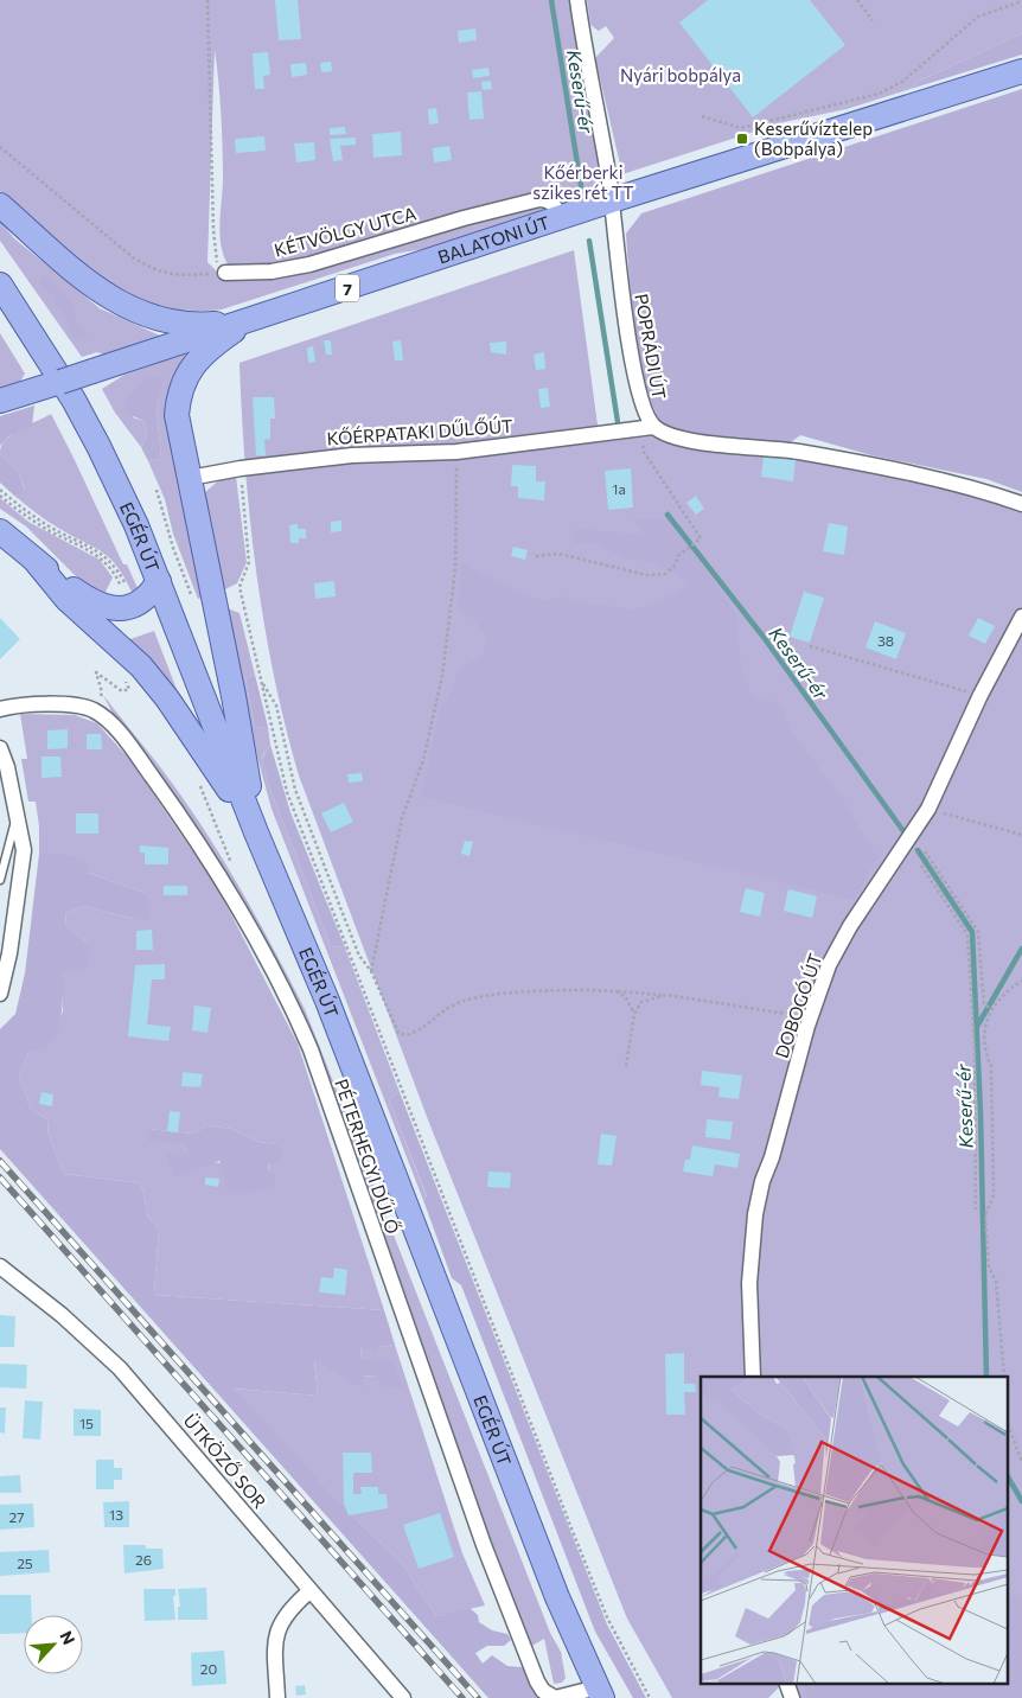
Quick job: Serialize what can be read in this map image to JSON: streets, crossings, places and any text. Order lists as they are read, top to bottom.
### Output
{
  "streets": {
    "main road": ["BALATONI ÚT", "7", "EGÉR ÚT"],
    "street": [
      "KÉTVÖLGY UTCA",
      "POPRÁDI ÚT",
      "KŐÉRPATAKI DŰLŐÚT",
      "DOBOGÓ ÚT",
      "PÉTERHEGYI DŰLŐ",
      "ÜTKÖZŐ SOR"
    ]
  },
  "crossings": [
    ["KÉTVÖLGY UTCA", "BALATONI ÚT"],
    ["BALATONI ÚT", "POPRÁDI ÚT"],
    ["POPRÁDI ÚT", "KŐÉRPATAKI DŰLŐÚT"],
    ["EGÉR ÚT", "PÉTERHEGYI DŰLŐ"]
  ],
  "water": ["Keserű-ér"],
  "parks": ["Nyári bobpálya", "Kőérberki szikes rét TT"],
  "places": {
    "transit": ["Keserűvíztelep (Bobpálya)"]
  },
  "house_numbers": [
    "1a",
    "38",
    "15",
    "13",
    "27",
    "26",
    "25",
    "20"
  ],
  "north": "top right"
}
